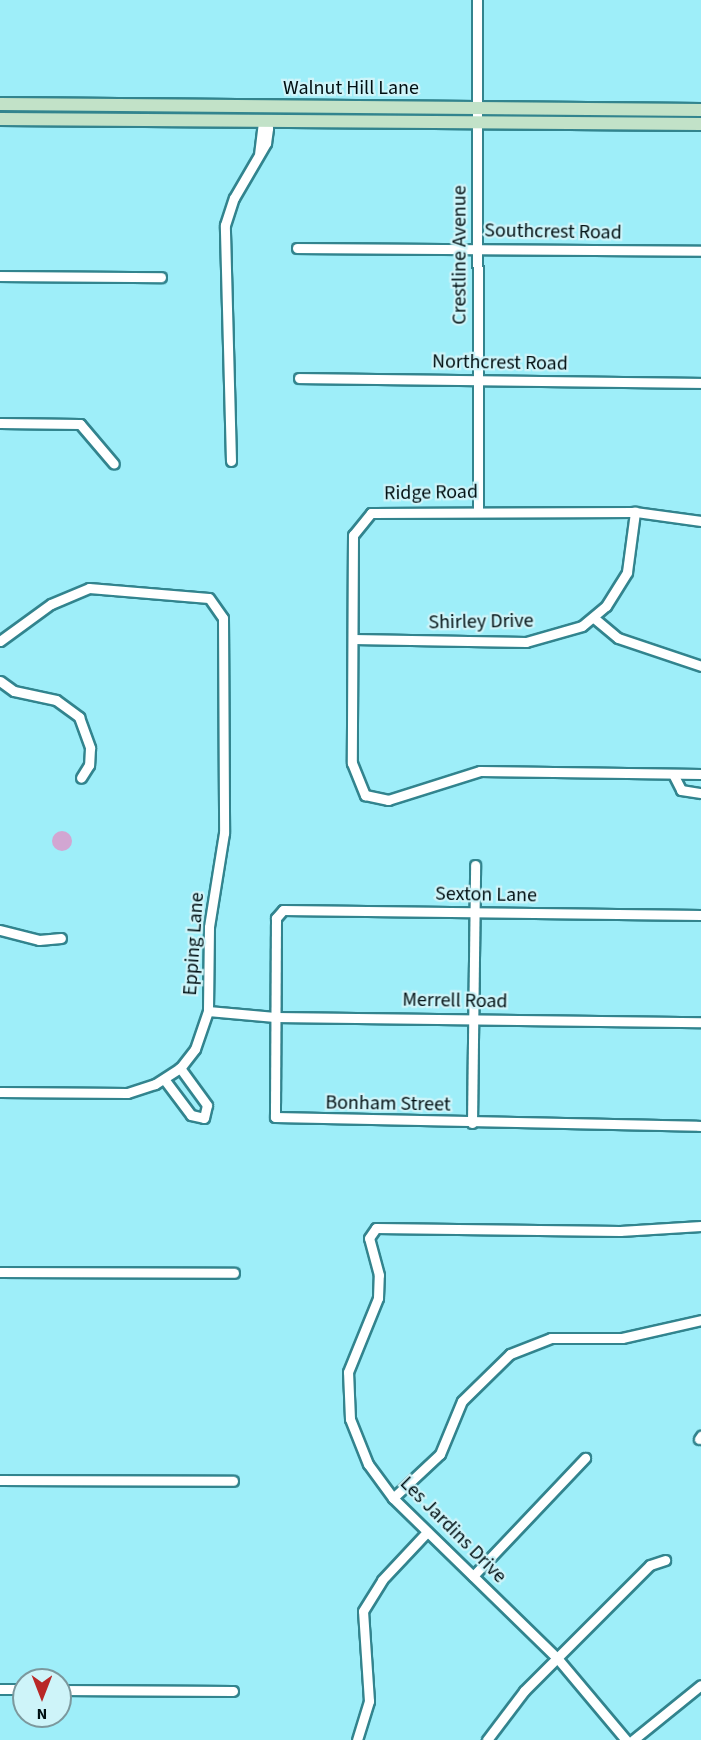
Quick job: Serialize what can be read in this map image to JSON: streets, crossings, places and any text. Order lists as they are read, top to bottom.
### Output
{
  "streets": {
    "main road": ["Walnut Hill Lane"],
    "street": [
      "Southcrest Road",
      "Crestline Avenue",
      "Northcrest Road",
      "Ridge Road",
      "Shirley Drive",
      "Sexton Lane",
      "Epping Lane",
      "Merrell Road",
      "Bonham Street",
      "Les Jardins Drive"
    ]
  },
  "crossings": [
    ["Walnut Hill Lane", "Crestline Avenue"],
    ["Southcrest Road", "Crestline Avenue"],
    ["Crestline Avenue", "Northcrest Road"],
    ["Crestline Avenue", "Ridge Road"],
    ["Ridge Road", "Shirley Drive"],
    ["Sexton Lane", "Bonham Street"],
    ["Epping Lane", "Merrell Road"],
    ["Merrell Road", "Bonham Street"]
  ],
  "north": "bottom"
}
